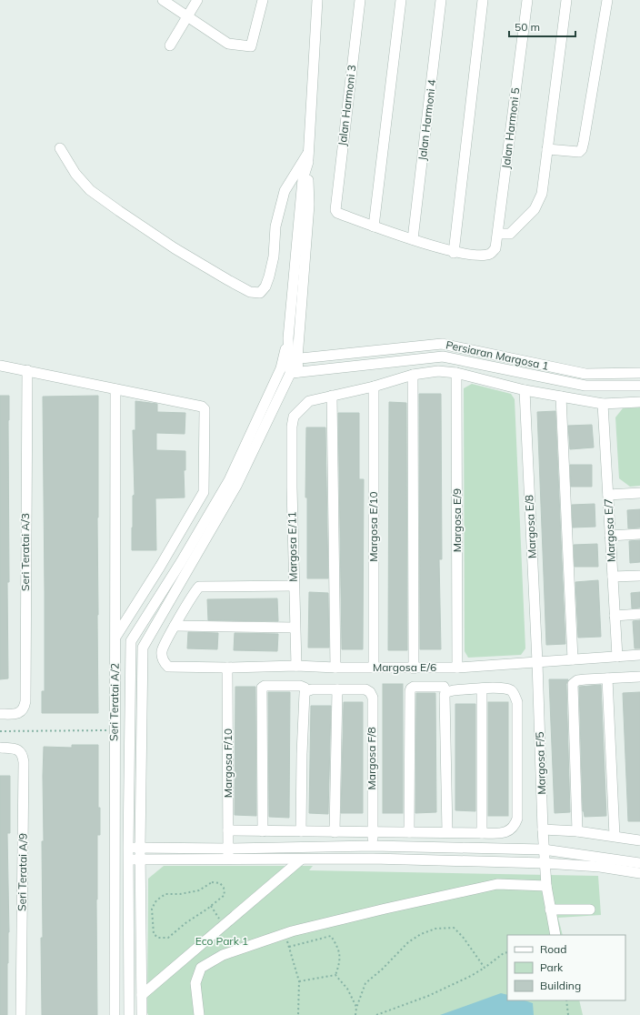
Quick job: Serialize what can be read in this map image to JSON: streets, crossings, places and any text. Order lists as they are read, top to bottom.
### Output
{
  "streets": {
    "street": [
      "Jalan Harmoni 3",
      "Jalan Harmoni 4",
      "Jalan Harmoni 5",
      "Persiaran Margosa 1",
      "Margosa E/9",
      "Margosa E/10",
      "Margosa E/8",
      "Margosa E/7",
      "Margosa E/11",
      "Seri Teratai A/3",
      "Margosa E/6",
      "Seri Teratai A/2",
      "Margosa F/8",
      "Margosa F/10",
      "Margosa F/5",
      "Seri Teratai A/9"
    ]
  },
  "crossings": [
    ["Margosa E/9", "Margosa E/6"],
    ["Margosa E/10", "Margosa E/6"],
    ["Margosa E/8", "Margosa E/6"],
    ["Margosa E/8", "Margosa F/5"],
    ["Margosa E/7", "Margosa E/6"],
    ["Margosa E/11", "Margosa E/6"],
    ["Margosa E/6", "Margosa F/10"],
    ["Margosa E/6", "Margosa F/5"]
  ],
  "parks": ["Eco Park 1"],
  "legend": ["Road", "Park", "Building"],
  "scale_bar": "50 m"
}
